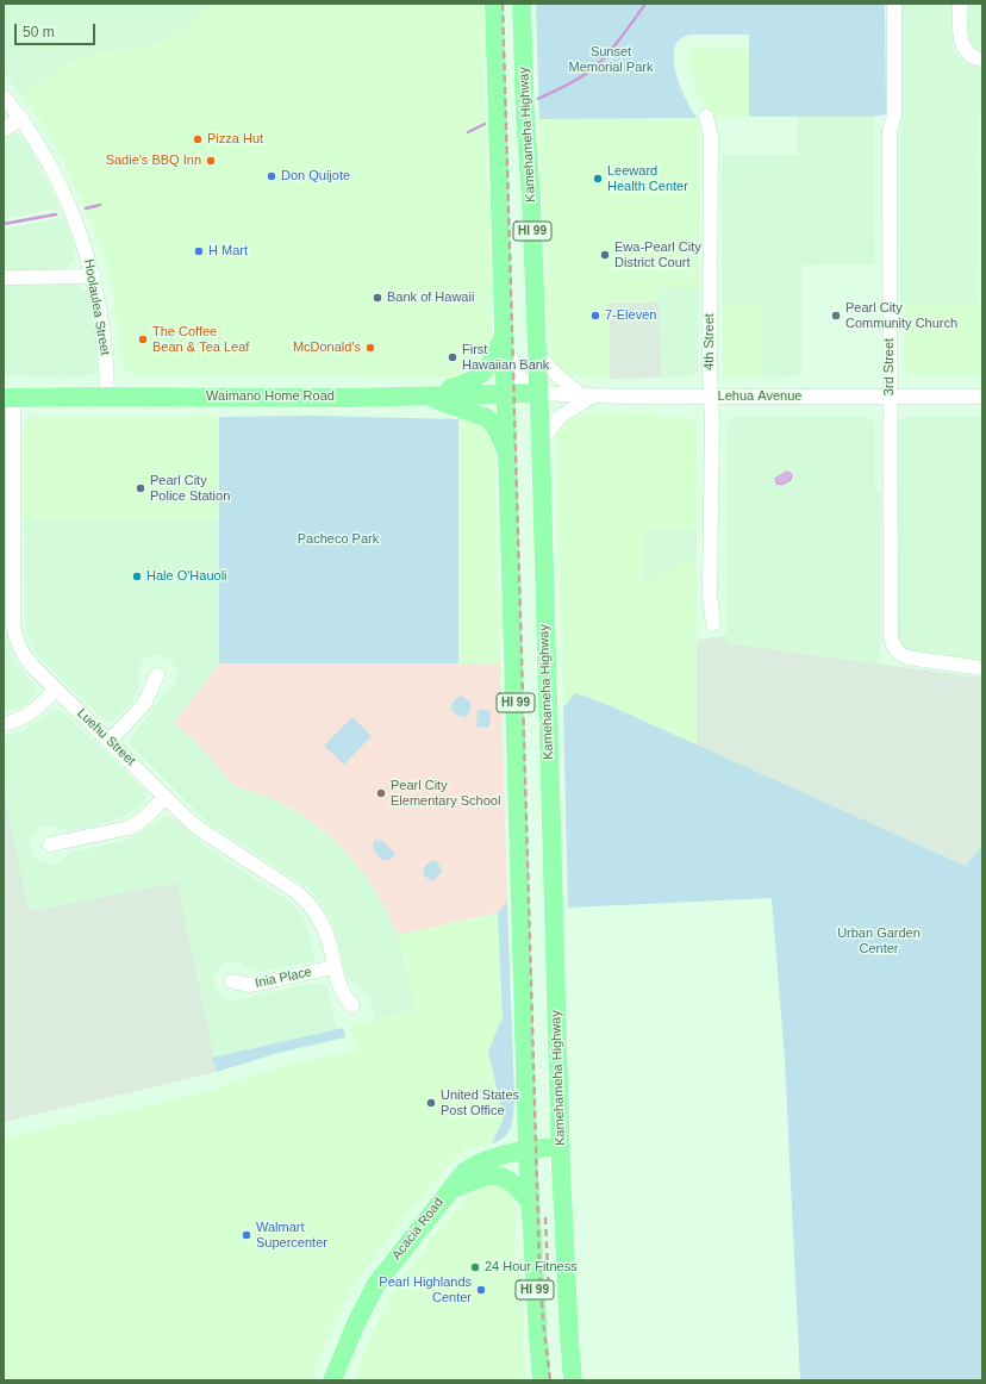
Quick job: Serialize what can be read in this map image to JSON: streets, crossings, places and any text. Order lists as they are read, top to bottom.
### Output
{
  "streets": {
    "main road": [
      "Kamehameha Highway",
      "HI 99",
      "Waimano Home Road",
      "Acacia Road"
    ],
    "street": [
      "Hoolaulea Street",
      "4th Street",
      "3rd Street",
      "Lehua Avenue",
      "Luehu Street",
      "Inia Place"
    ]
  },
  "crossings": [
    ["Kamehameha Highway", "Waimano Home Road"],
    ["Kamehameha Highway", "Lehua Avenue"],
    ["Kamehameha Highway", "Acacia Road"],
    ["HI 99", "Waimano Home Road"],
    ["HI 99", "Acacia Road"],
    ["Hoolaulea Street", "Waimano Home Road"],
    ["4th Street", "Lehua Avenue"],
    ["3rd Street", "Lehua Avenue"],
    ["Waimano Home Road", "Lehua Avenue"],
    ["Waimano Home Road", "Luehu Street"],
    ["Luehu Street", "Inia Place"]
  ],
  "parks": ["Sunset Memorial Park", "Pacheco Park", "Urban Garden Center"],
  "places": [
    "Pizza Hut",
    "Sadie's BBQ Inn",
    "Don Quijote",
    "Leeward Health Center",
    "H Mart",
    "Ewa-Pearl City District Court",
    "Bank of Hawaii",
    "7-Eleven",
    "Pearl City Community Church",
    "The Coffee Bean & Tea Leaf",
    "McDonald's",
    "First Hawaiian Bank",
    "Pearl City Police Station",
    "Hale O'Hauoli",
    "Pearl City Elementary School",
    "United States Post Office",
    "Walmart Supercenter",
    "24 Hour Fitness",
    "Pearl Highlands Center"
  ],
  "scale_bar": "50 m"
}
